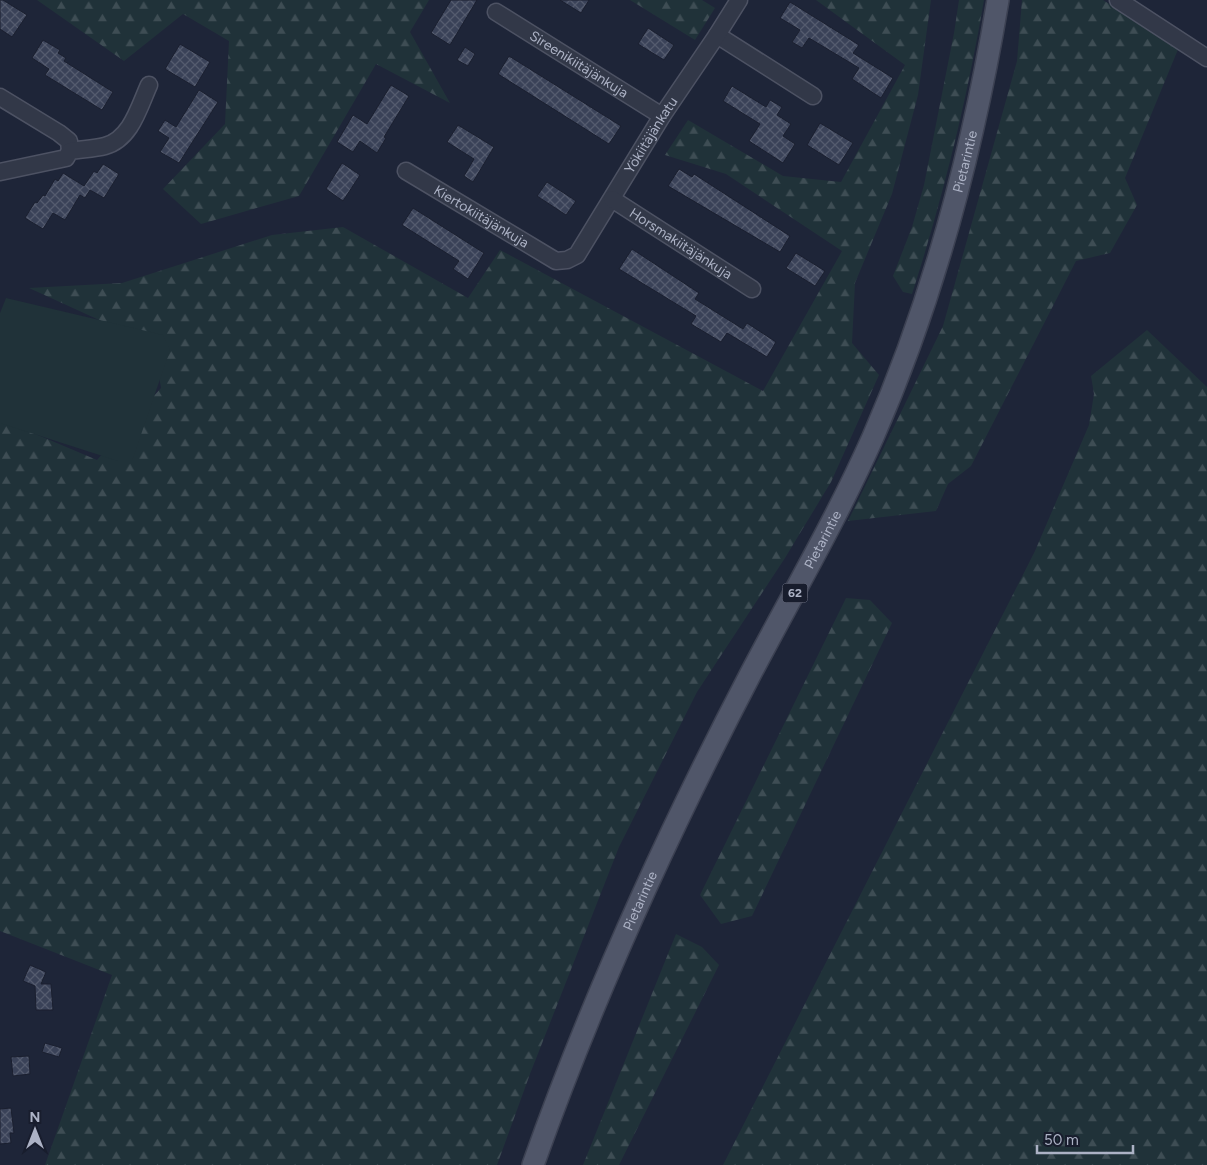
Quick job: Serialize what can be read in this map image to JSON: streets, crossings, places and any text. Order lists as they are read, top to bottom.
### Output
{
  "streets": {
    "main road": ["Pietarintie", "62"],
    "street": [
      "Sireenikiitäjänkuja",
      "Yökiitäjänkatu",
      "Kiertokiitäjänkuja",
      "Horsmakiitäjänkuja"
    ]
  },
  "crossings": [
    ["Sireenikiitäjänkuja", "Yökiitäjänkatu"],
    ["Yökiitäjänkatu", "Kiertokiitäjänkuja"],
    ["Yökiitäjänkatu", "Horsmakiitäjänkuja"]
  ],
  "scale_bar": "50 m",
  "north": "top"
}
